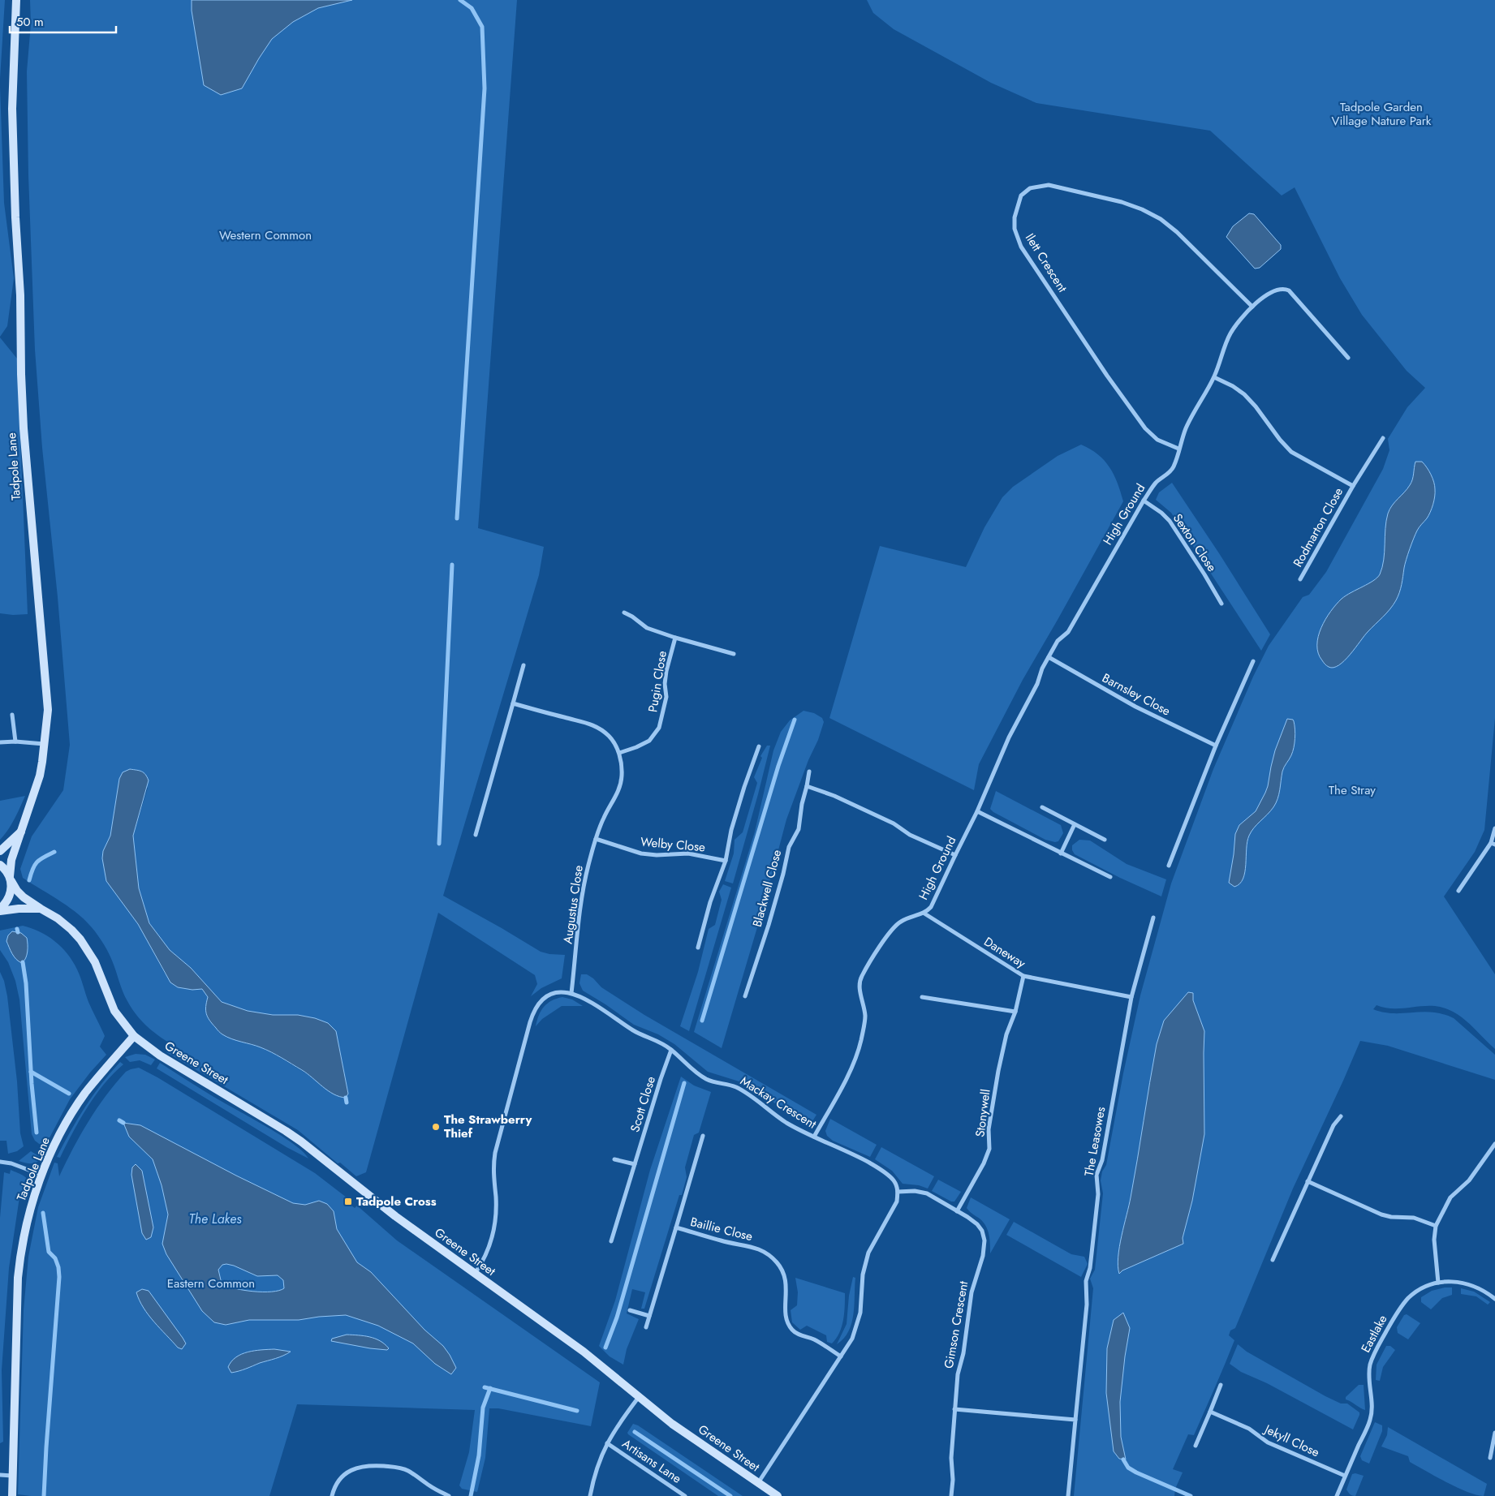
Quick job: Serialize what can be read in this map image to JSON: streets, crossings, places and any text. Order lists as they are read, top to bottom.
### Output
{
  "streets": {
    "street": [
      "Ilett Crescent",
      "Tadpole Lane",
      "High Ground",
      "Rodmarton Close",
      "Sexton Close",
      "Pugin Close",
      "Barnsley Close",
      "Welby Close",
      "Blackwell Close",
      "Augustus Close",
      "Daneway",
      "Greene Street",
      "Mackay Crescent",
      "Scott Close",
      "Stonywell",
      "The Leasowes",
      "Baillie Close",
      "Gimson Crescent",
      "Eastlake",
      "Jekyll Close",
      "Artisans Lane"
    ]
  },
  "crossings": [
    ["Ilett Crescent", "High Ground"],
    ["Tadpole Lane", "Greene Street"],
    ["High Ground", "Rodmarton Close"],
    ["High Ground", "Sexton Close"],
    ["High Ground", "Barnsley Close"],
    ["High Ground", "Daneway"],
    ["High Ground", "Mackay Crescent"],
    ["Pugin Close", "Augustus Close"],
    ["Welby Close", "Augustus Close"],
    ["Augustus Close", "Mackay Crescent"],
    ["Daneway", "Stonywell"],
    ["Daneway", "The Leasowes"],
    ["Mackay Crescent", "Scott Close"],
    ["Mackay Crescent", "Gimson Crescent"],
    ["Stonywell", "Gimson Crescent"],
    ["Eastlake", "Jekyll Close"]
  ],
  "water": ["The Lakes"],
  "parks": [
    "Tadpole Garden Village Nature Park",
    "Western Common",
    "The Stray",
    "Eastern Common"
  ],
  "places": {
    "other": ["The Strawberry Thief"],
    "transit": ["Tadpole Cross"]
  },
  "scale_bar": "50 m"
}
